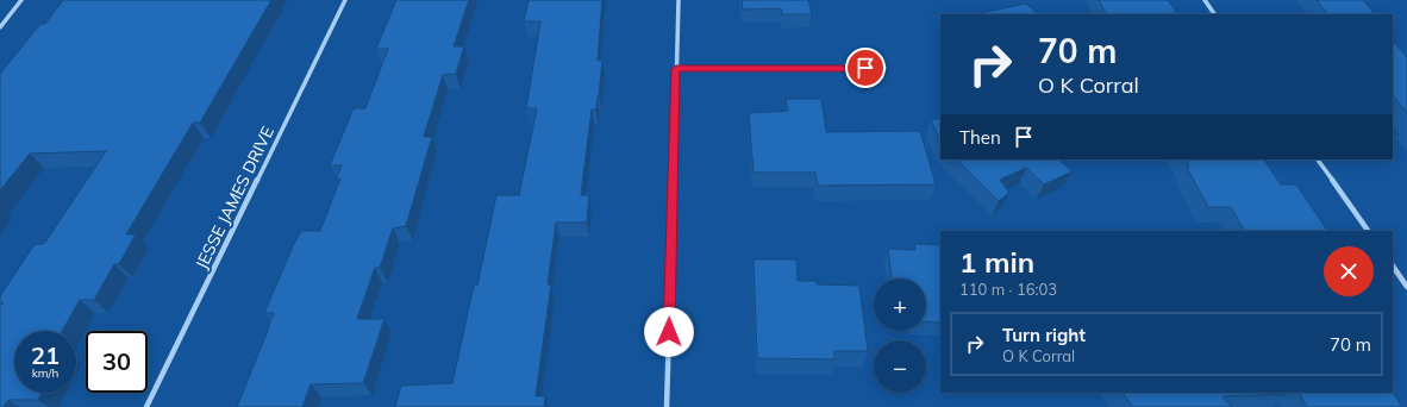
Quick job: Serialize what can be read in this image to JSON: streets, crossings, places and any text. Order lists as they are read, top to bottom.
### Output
{
  "streets": {
    "street": ["JESSE JAMES DRIVE"]
  },
  "page": {
    "turn": ["70 m", "O K Corral"],
    "then": "Then",
    "heading": ["1 min", "110 m · 16:03"],
    "map_buttons": ["+", "−"],
    "list": [
      {
        "name": "Turn right",
        "note": "O K Corral",
        "value": "70 m"
      }
    ],
    "speed": "21 km/h",
    "limit": "30"
  }
}
